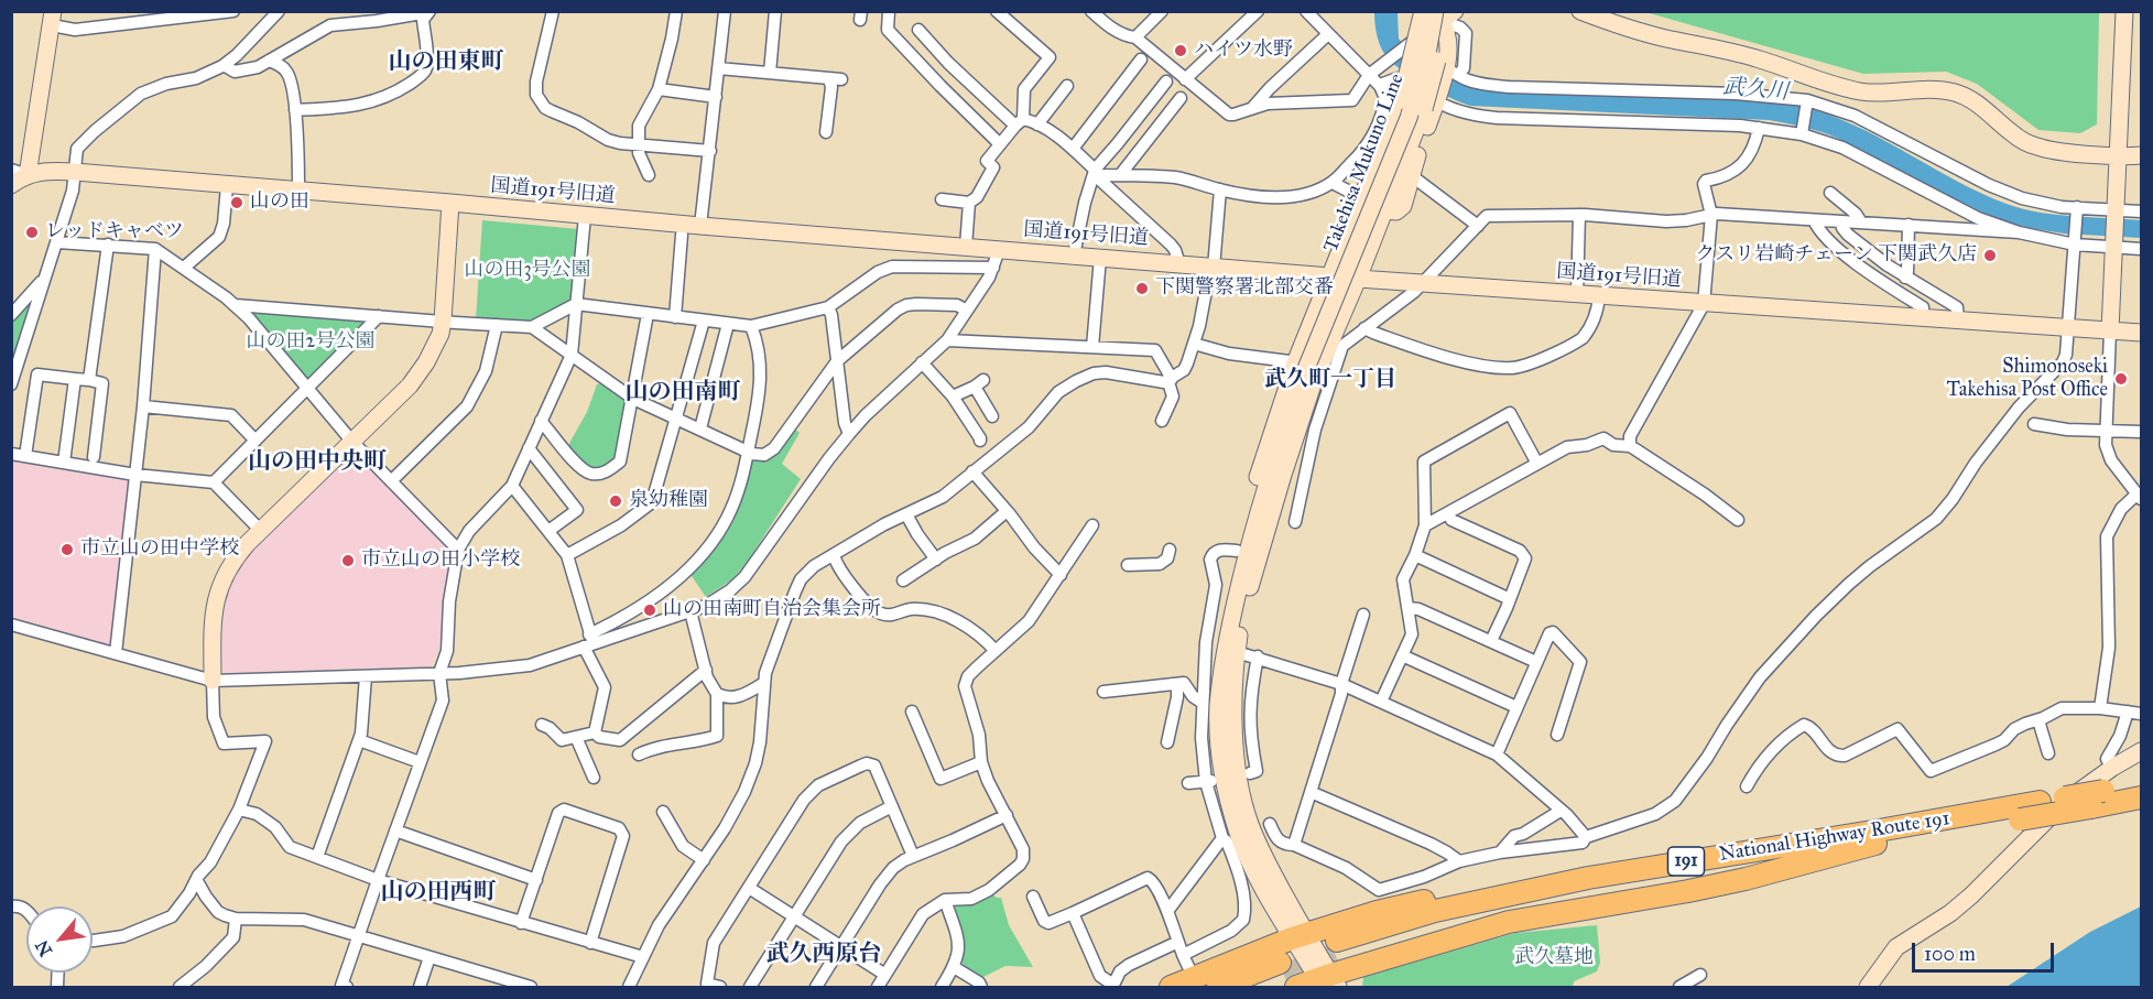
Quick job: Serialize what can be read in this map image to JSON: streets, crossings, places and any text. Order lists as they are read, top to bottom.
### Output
{
  "streets": {
    "highway": ["National Highway Route 191", "191"],
    "street": ["Takehisa Mukuno Line", "国道191号旧道"]
  },
  "districts": [
    "山の田東町",
    "武久町一丁目",
    "山の田南町",
    "山の田中央町",
    "山の田西町",
    "武久西原台"
  ],
  "water": ["武久川"],
  "parks": ["山の田3号公園", "山の田2号公園", "武久墓地"],
  "places": [
    "ハイツ水野",
    "山の田",
    "レッドキャベツ",
    "クスリ岩崎チェーン 下関武久店",
    "下関警察署北部交番",
    "Shimonoseki Takehisa Post Office",
    "泉幼稚園",
    "市立山の田中学校",
    "市立山の田小学校",
    "山の田南町自治会集会所"
  ],
  "scale_bar": "100 m",
  "north": "bottom left"
}
